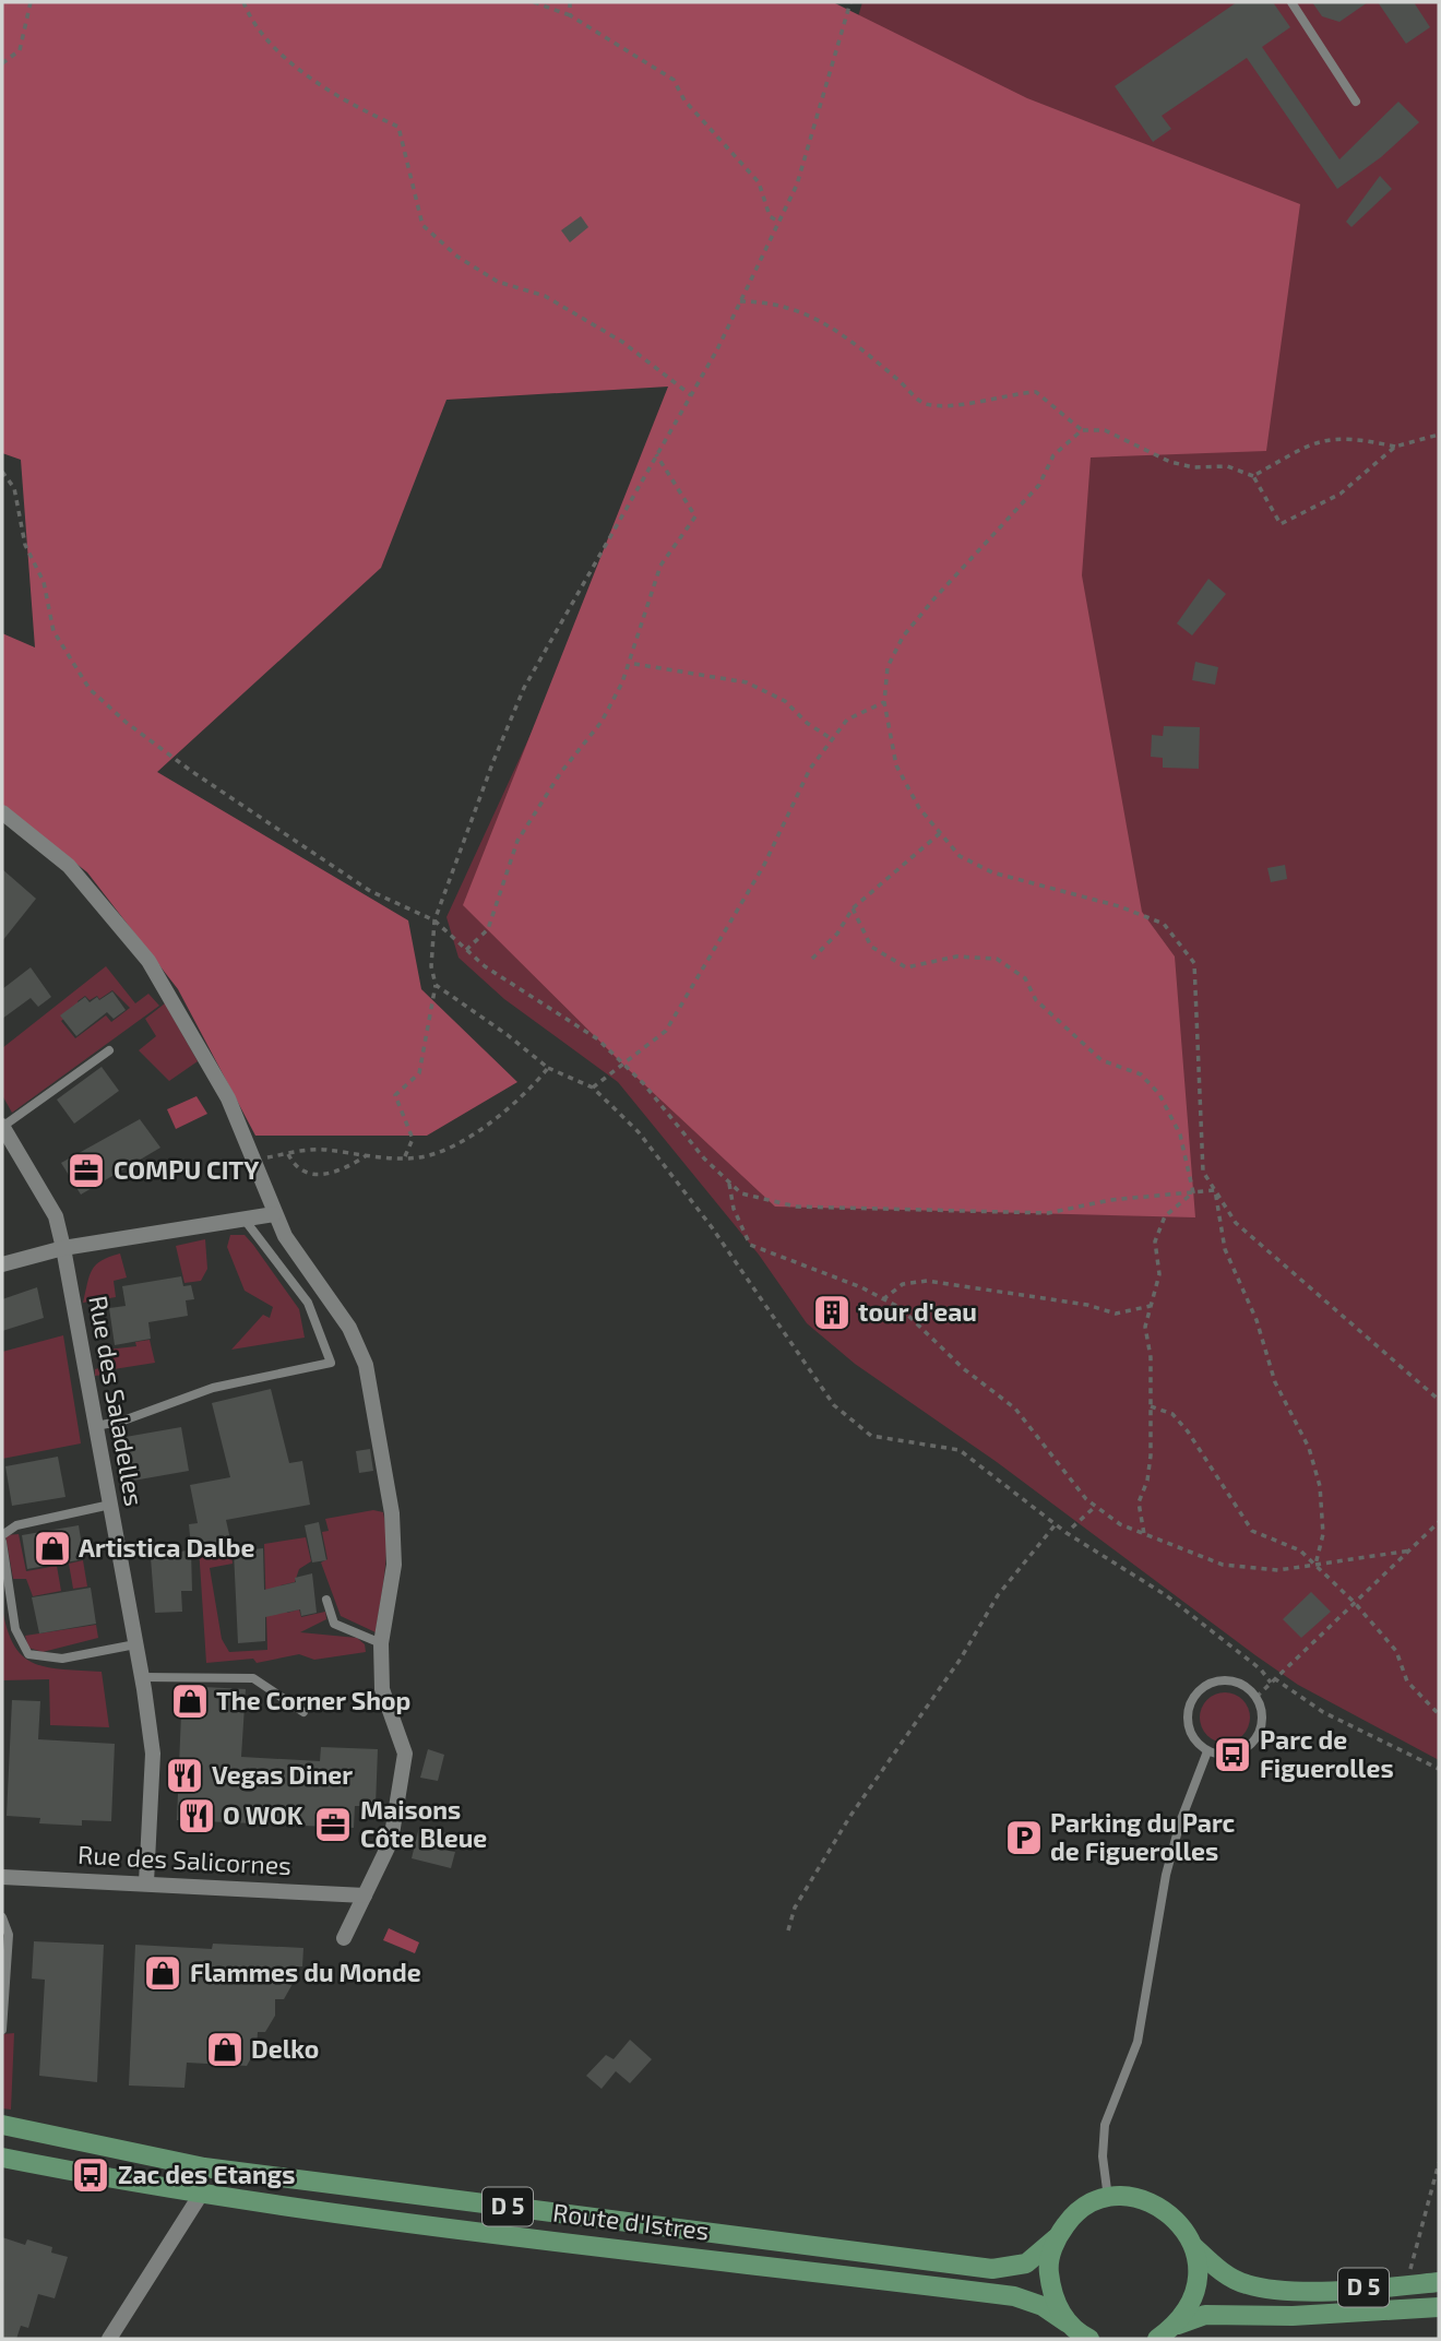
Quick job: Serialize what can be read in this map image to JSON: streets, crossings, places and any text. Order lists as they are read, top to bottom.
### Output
{
  "streets": {
    "main road": ["D 5", "Route d'Istres"],
    "street": ["Rue des Saladelles", "Rue des Salicornes"]
  },
  "crossings": [
    ["Rue des Saladelles", "Rue des Salicornes"]
  ],
  "places": {
    "office": ["COMPU CITY", "Maisons Côte Bleue"],
    "building": ["tour d'eau"],
    "shop": [
      "Artistica Dalbe",
      "The Corner Shop",
      "Flammes du Monde",
      "Delko"
    ],
    "bus stop": ["Parc de Figuerolles", "Zac des Etangs"],
    "restaurant": ["Vegas Diner", "O WOK"],
    "parking": ["Parking du Parc de Figuerolles"]
  }
}
